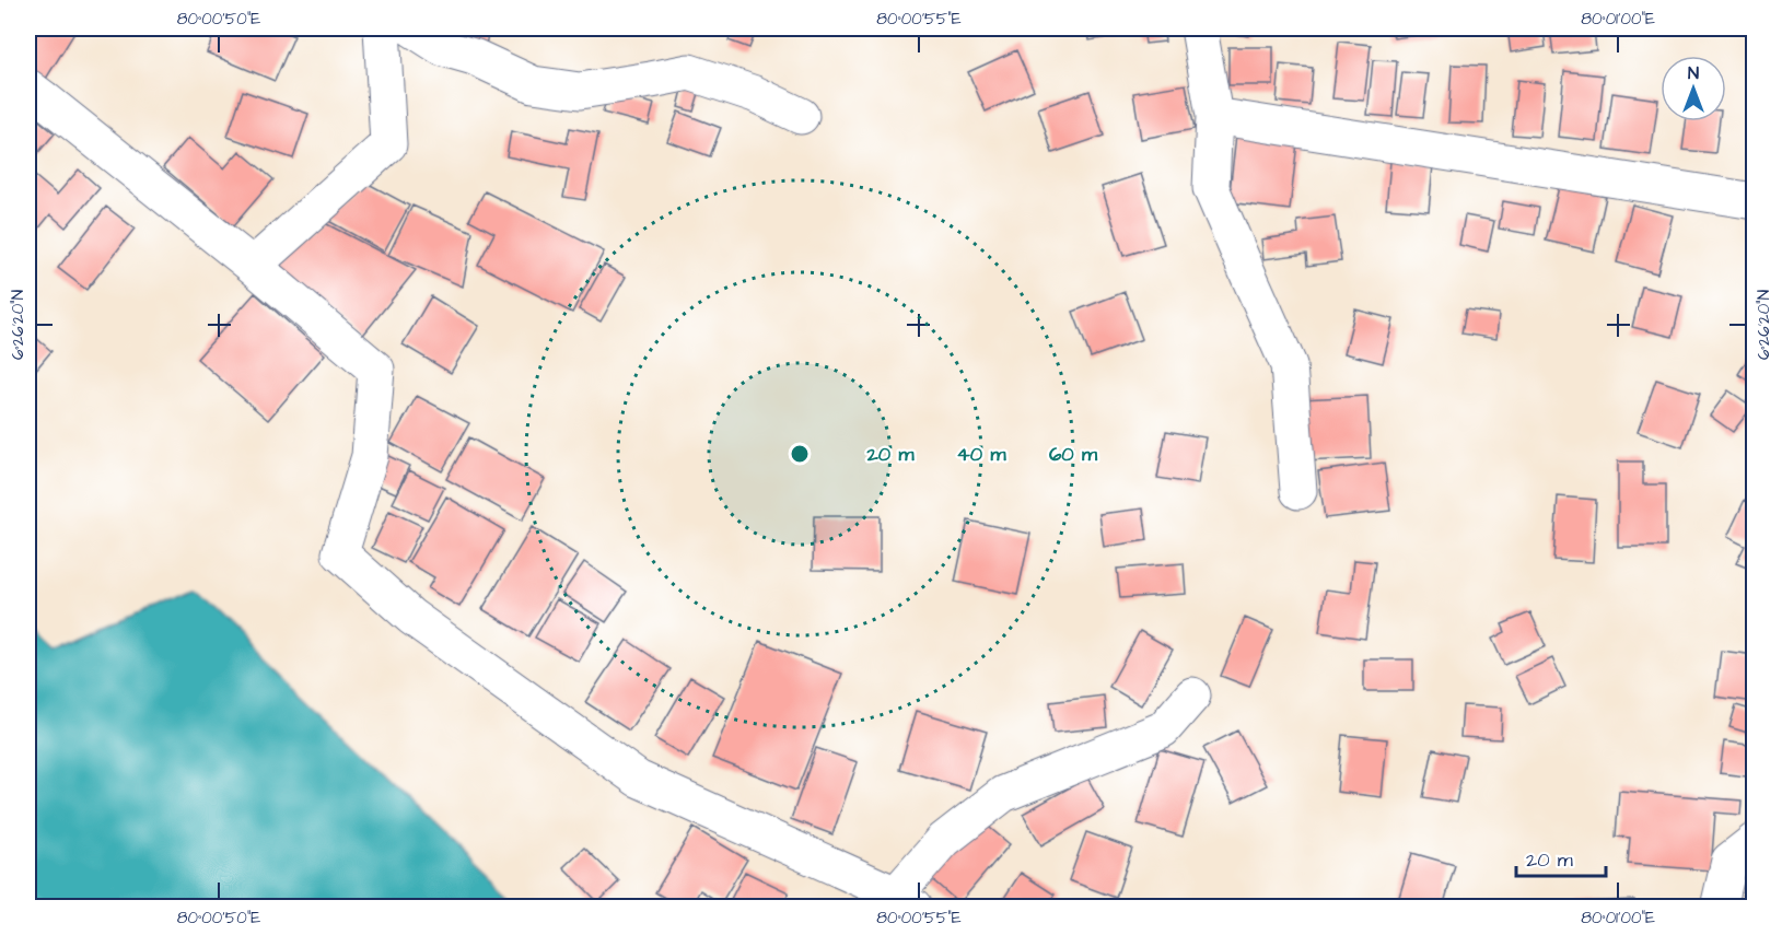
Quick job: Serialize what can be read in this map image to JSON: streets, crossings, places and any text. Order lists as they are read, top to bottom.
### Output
{
  "scale_bar": "20 m",
  "north": "top",
  "coordinates": [
    "80°00'50\"E",
    "80°00'55\"E",
    "80°01'00\"E",
    "6°26'20\"N"
  ],
  "rings": ["20 m", "40 m", "60 m"]
}
